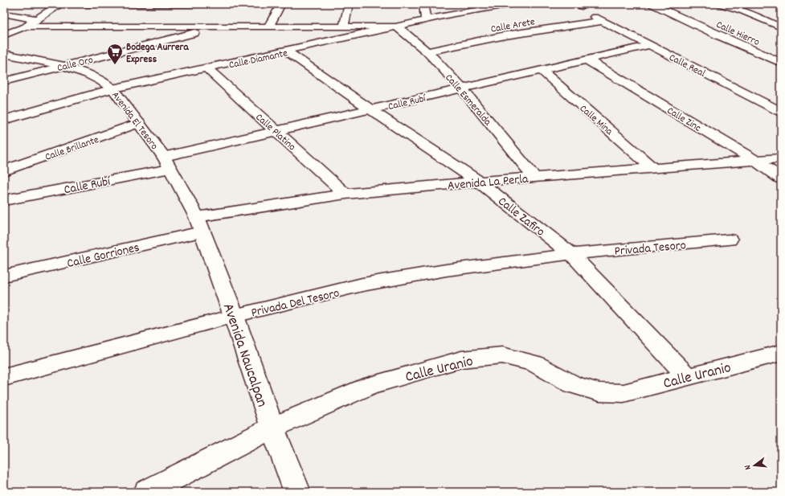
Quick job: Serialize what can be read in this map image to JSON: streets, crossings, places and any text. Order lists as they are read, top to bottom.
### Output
{
  "streets": {
    "street": [
      "Calle Arete",
      "Calle Hierro",
      "Calle Diamante",
      "Calle Oro",
      "Calle Real",
      "Calle Esmeralda",
      "Calle Rubí",
      "Calle Zinc",
      "Calle Mina",
      "Avenida El Tesoro",
      "Calle Platino",
      "Calle Brillante",
      "Avenida La Perla",
      "Calle Zafiro",
      "Privada Tesoro",
      "Calle Gorriones",
      "Privada Del Tesoro",
      "Avenida Naucalpan",
      "Calle Uranio"
    ]
  },
  "crossings": [
    ["Calle Arete", "Calle Real"],
    ["Calle Arete", "Calle Esmeralda"],
    ["Calle Diamante", "Calle Esmeralda"],
    ["Calle Diamante", "Avenida El Tesoro"],
    ["Calle Diamante", "Calle Platino"],
    ["Calle Diamante", "Calle Zafiro"],
    ["Calle Oro", "Avenida El Tesoro"],
    ["Calle Real", "Calle Rubí"],
    ["Calle Esmeralda", "Calle Rubí"],
    ["Calle Esmeralda", "Avenida La Perla"],
    ["Calle Rubí", "Calle Zinc"],
    ["Calle Rubí", "Calle Mina"],
    ["Calle Rubí", "Avenida El Tesoro"],
    ["Calle Rubí", "Calle Platino"],
    ["Calle Rubí", "Calle Zafiro"],
    ["Calle Zinc", "Avenida La Perla"],
    ["Calle Mina", "Avenida La Perla"],
    ["Avenida El Tesoro", "Calle Brillante"],
    ["Avenida El Tesoro", "Avenida La Perla"],
    ["Avenida El Tesoro", "Calle Gorriones"],
    ["Avenida El Tesoro", "Avenida Naucalpan"],
    ["Calle Platino", "Avenida La Perla"],
    ["Avenida La Perla", "Calle Zafiro"],
    ["Avenida La Perla", "Calle Gorriones"],
    ["Avenida La Perla", "Avenida Naucalpan"],
    ["Calle Zafiro", "Privada Tesoro"],
    ["Calle Zafiro", "Privada Del Tesoro"],
    ["Calle Zafiro", "Calle Uranio"],
    ["Privada Tesoro", "Privada Del Tesoro"],
    ["Calle Gorriones", "Avenida Naucalpan"],
    ["Privada Del Tesoro", "Avenida Naucalpan"],
    ["Avenida Naucalpan", "Calle Uranio"]
  ],
  "places": {
    "supermarket": ["Bodega Aurrera Express"]
  },
  "north": "left"
}
